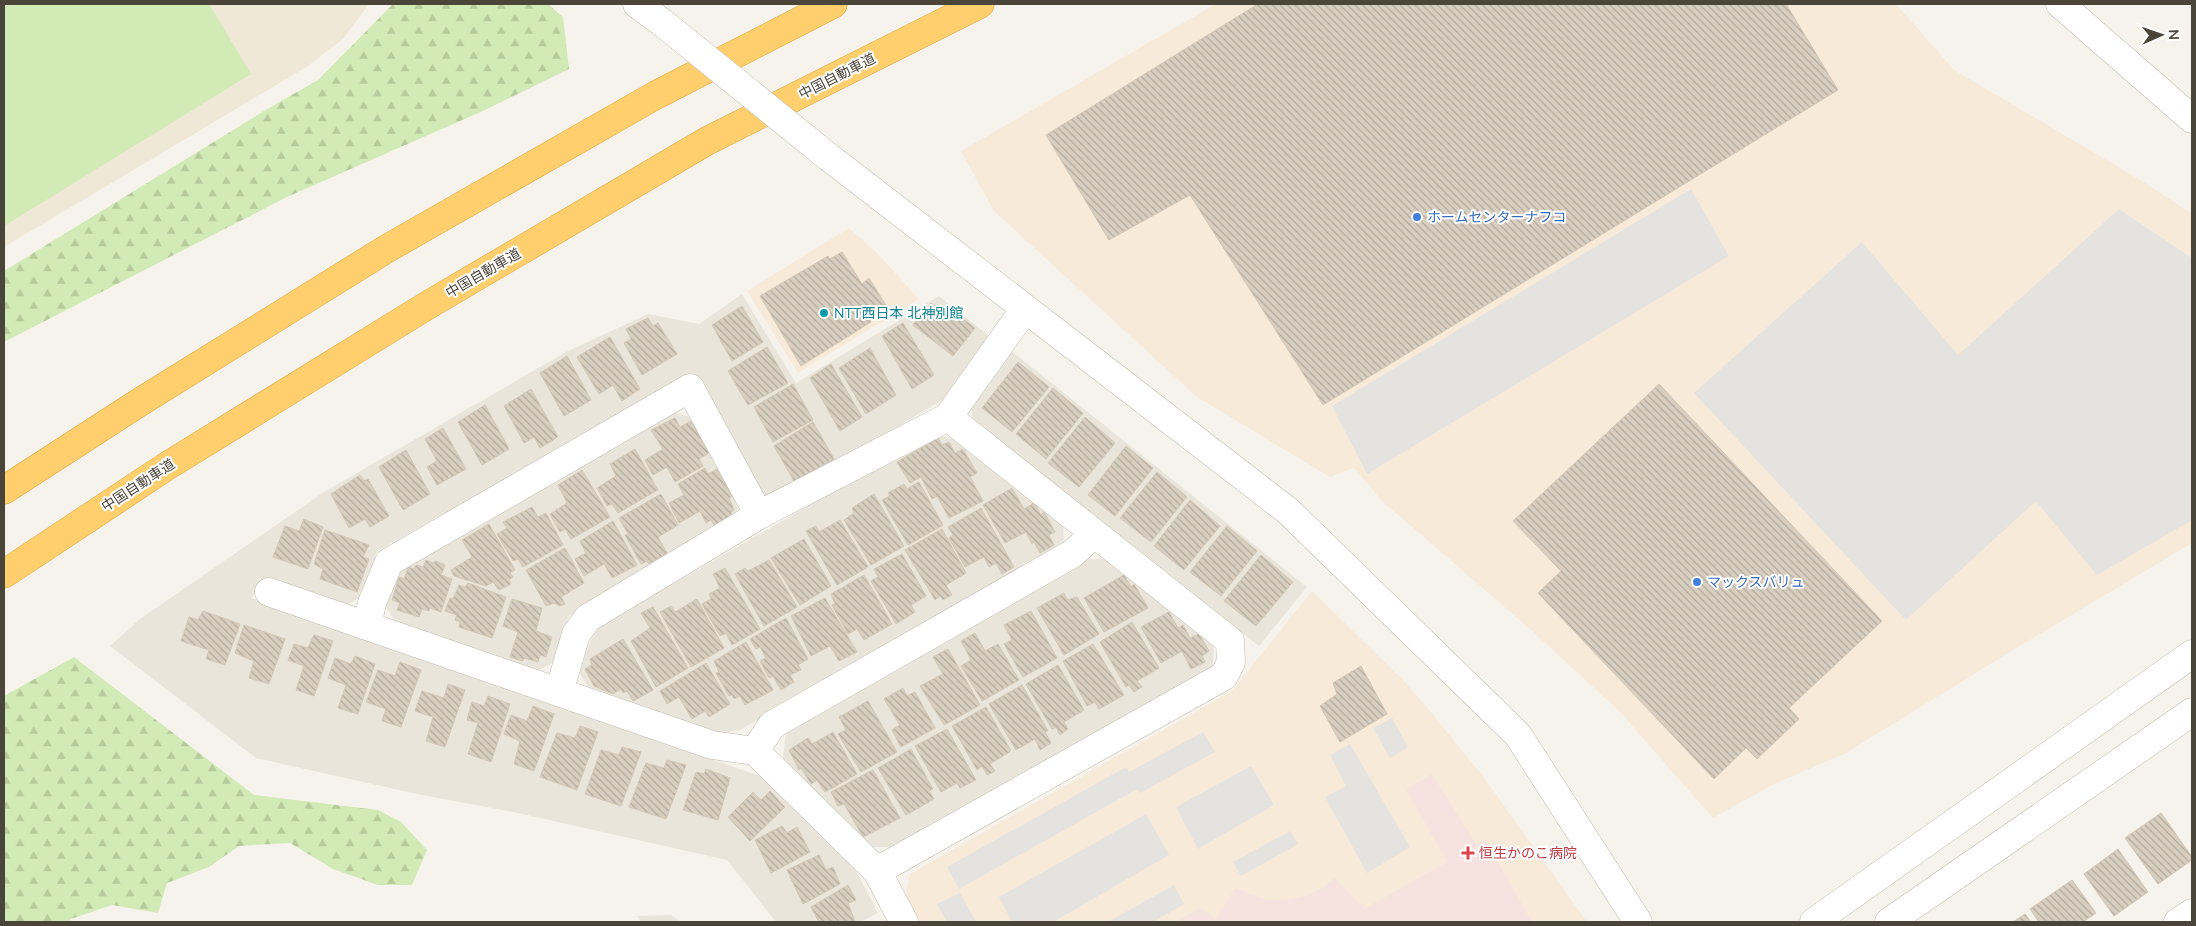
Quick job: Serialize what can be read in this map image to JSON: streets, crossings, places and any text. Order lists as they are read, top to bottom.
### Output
{
  "streets": {
    "highway": ["中国自動車道"]
  },
  "places": {
    "other": ["ホームセンターナフコ", "NTT西日本 北神別館", "マックスバリュ"],
    "health": ["恒生かのこ病院"]
  },
  "north": "right"
}
